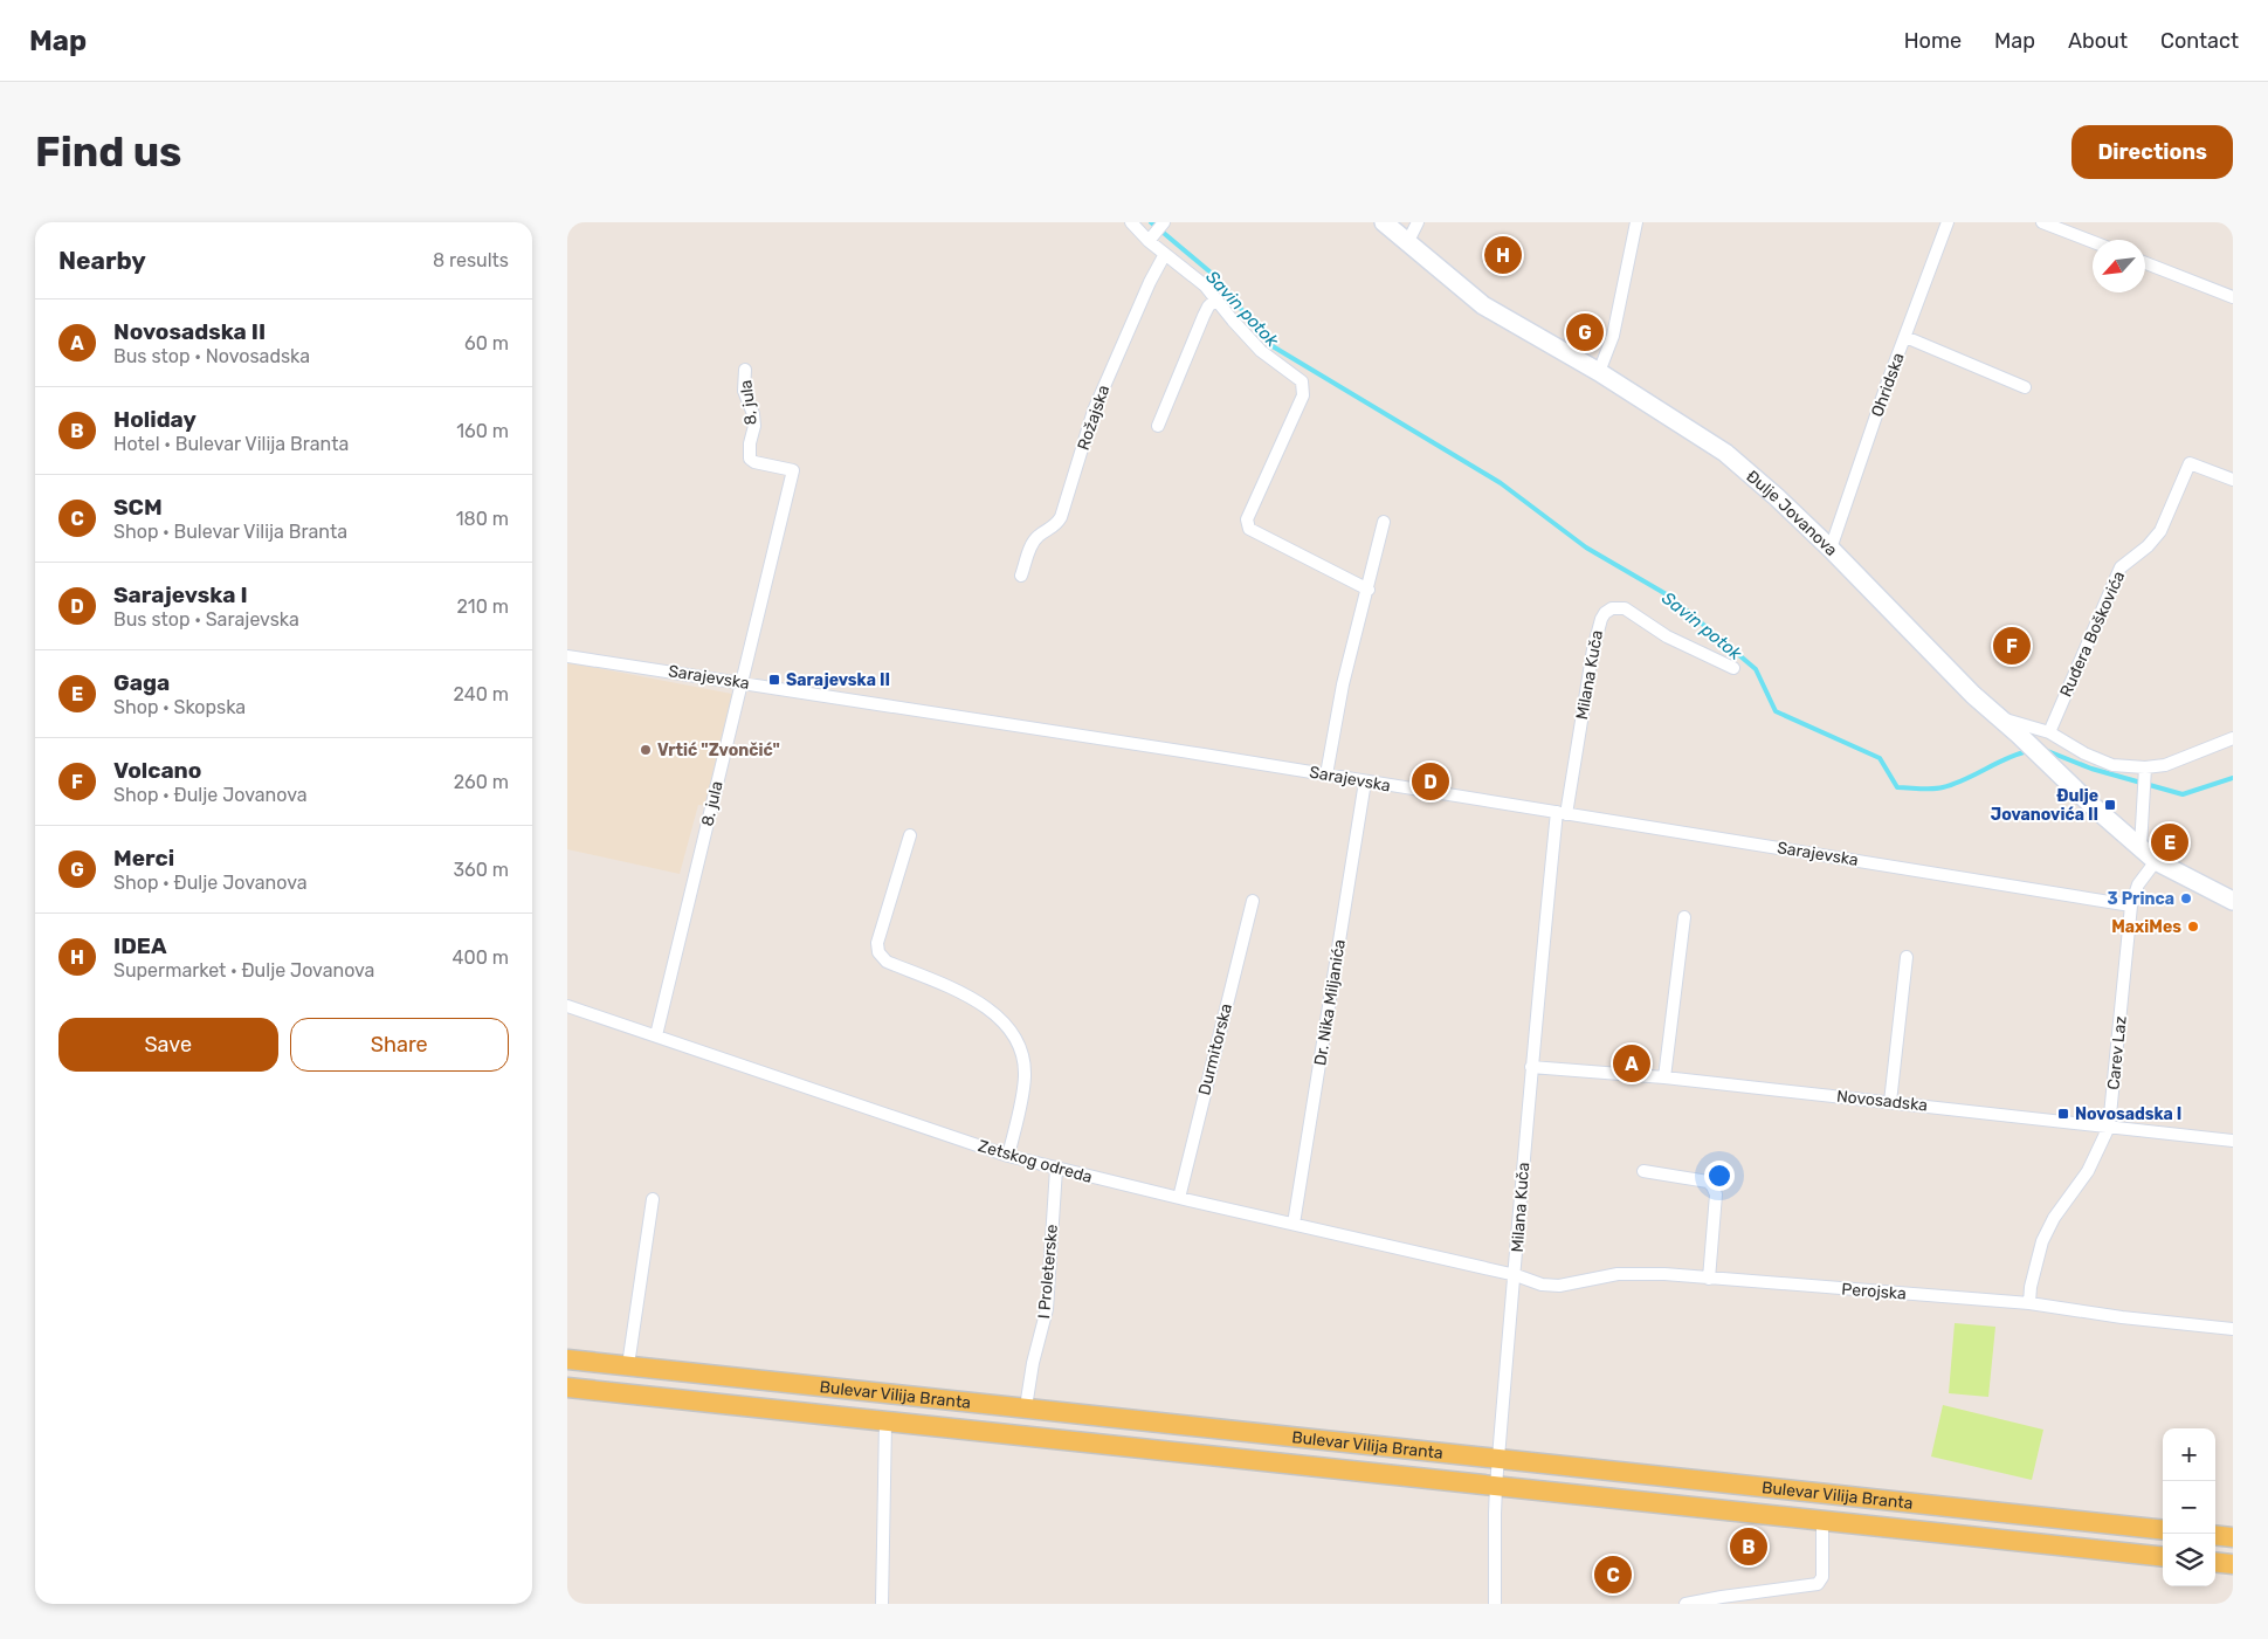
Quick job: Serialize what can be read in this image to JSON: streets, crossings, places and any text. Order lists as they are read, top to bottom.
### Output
{
  "streets": {
    "main road": ["Bulevar Vilija Branta"],
    "street": [
      "Ohridska",
      "8, jula",
      "Rožajska",
      "Đulje Jovanova",
      "Ruđera Boškovića",
      "Milana Kuča",
      "Sarajevska",
      "8. jula",
      "Dr. Nika Miljanića",
      "Durmitorska",
      "Carev Laz",
      "Novosadska",
      "Zetskog odreda",
      "I Proleterske",
      "Perojska"
    ]
  },
  "crossings": [
    ["Ohridska", "Đulje Jovanova"],
    ["8, jula", "8. jula"],
    ["Đulje Jovanova", "Carev Laz"],
    ["Milana Kuča", "Sarajevska"],
    ["Milana Kuča", "Novosadska"],
    ["Milana Kuča", "Zetskog odreda"],
    ["Milana Kuča", "Perojska"],
    ["Milana Kuča", "Bulevar Vilija Branta"],
    ["Sarajevska", "8. jula"],
    ["Sarajevska", "Dr. Nika Miljanića"],
    ["Sarajevska", "Carev Laz"],
    ["8. jula", "Zetskog odreda"],
    ["Dr. Nika Miljanića", "Zetskog odreda"],
    ["Durmitorska", "Zetskog odreda"],
    ["Carev Laz", "Novosadska"],
    ["Carev Laz", "Perojska"],
    ["Zetskog odreda", "I Proleterske"],
    ["Zetskog odreda", "Perojska"],
    ["I Proleterske", "Bulevar Vilija Branta"]
  ],
  "water": ["Savin potok"],
  "places": {
    "transit": ["Sarajevska II", "Đulje Jovanovića II", "Novosadska I"],
    "other": ["Vrtić \"Zvončić\"", "3 Princa", "MaxiMes"]
  },
  "north": "bottom left",
  "page": {
    "header": "Map",
    "nav": [
      "Home",
      "Map",
      "About",
      "Contact"
    ],
    "buttons": [
      "Directions",
      ["Save", "Share"]
    ],
    "title": "Find us",
    "heading": ["Nearby", "8 results"],
    "pins": [
      "H",
      "G",
      "F",
      "D",
      "E",
      "A",
      "B",
      "C"
    ],
    "list": [
      {
        "mark": "A",
        "name": "Novosadska II",
        "note": "Bus stop · Novosadska",
        "value": "60 m"
      },
      {
        "mark": "B",
        "name": "Holiday",
        "note": "Hotel · Bulevar Vilija Branta",
        "value": "160 m"
      },
      {
        "mark": "C",
        "name": "SCM",
        "note": "Shop · Bulevar Vilija Branta",
        "value": "180 m"
      },
      {
        "mark": "D",
        "name": "Sarajevska I",
        "note": "Bus stop · Sarajevska",
        "value": "210 m"
      },
      {
        "mark": "E",
        "name": "Gaga",
        "note": "Shop · Skopska",
        "value": "240 m"
      },
      {
        "mark": "F",
        "name": "Volcano",
        "note": "Shop · Đulje Jovanova",
        "value": "260 m"
      },
      {
        "mark": "G",
        "name": "Merci",
        "note": "Shop · Đulje Jovanova",
        "value": "360 m"
      },
      {
        "mark": "H",
        "name": "IDEA",
        "note": "Supermarket · Đulje Jovanova",
        "value": "400 m"
      }
    ],
    "map_buttons": ["+", "−"]
  }
}
